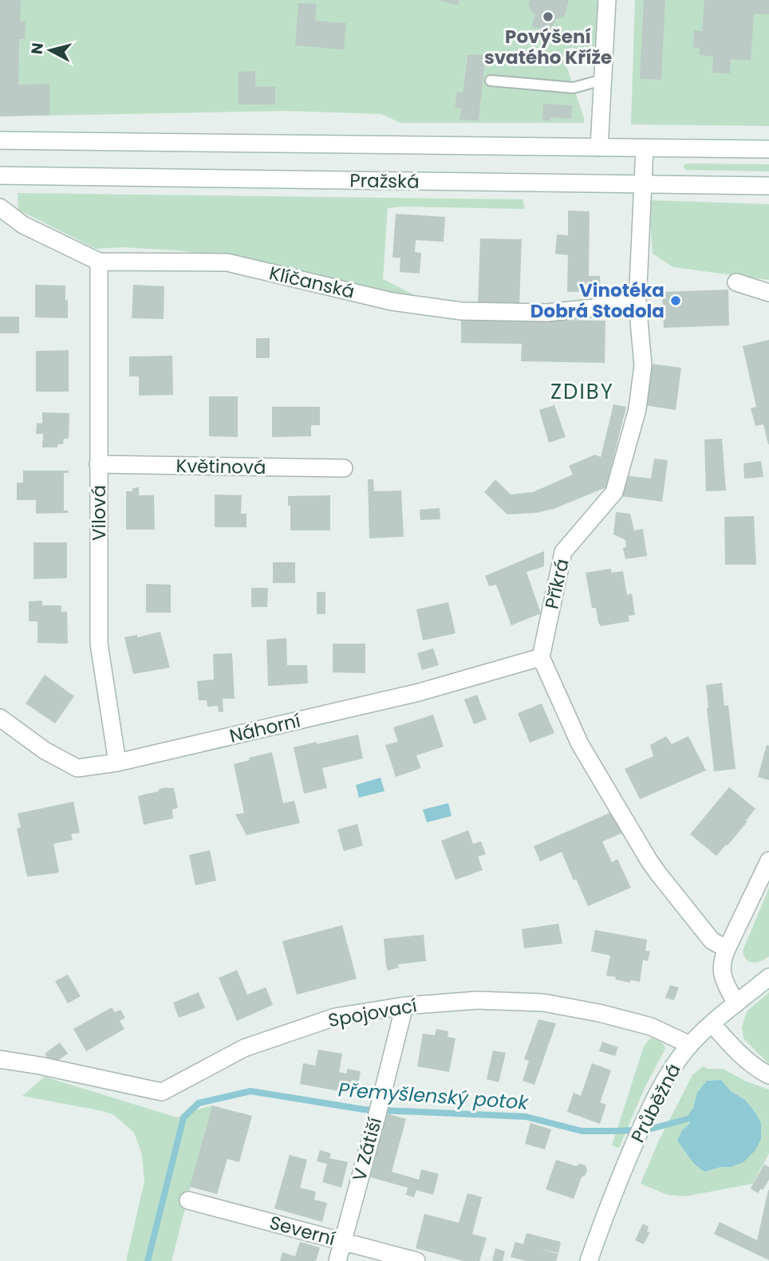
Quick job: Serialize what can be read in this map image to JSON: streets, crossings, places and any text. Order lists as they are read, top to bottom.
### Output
{
  "streets": {
    "street": [
      "Pražská",
      "Klíčanská",
      "Květinová",
      "Vilová",
      "Příkrá",
      "Náhorní",
      "Spojovací",
      "Průběžná",
      "V Zátiší",
      "Severní"
    ]
  },
  "crossings": [
    ["Pražská", "Příkrá"],
    ["Klíčanská", "Vilová"],
    ["Klíčanská", "Příkrá"],
    ["Květinová", "Vilová"],
    ["Vilová", "Náhorní"],
    ["Příkrá", "Náhorní"],
    ["Spojovací", "Průběžná"],
    ["Spojovací", "V Zátiší"],
    ["V Zátiší", "Severní"]
  ],
  "districts": ["ZDIBY"],
  "water": ["Přemyšlenský potok"],
  "places": ["Povýšení svatého Kříže", "Vinotéka Dobrá Stodola"],
  "north": "left"
}
